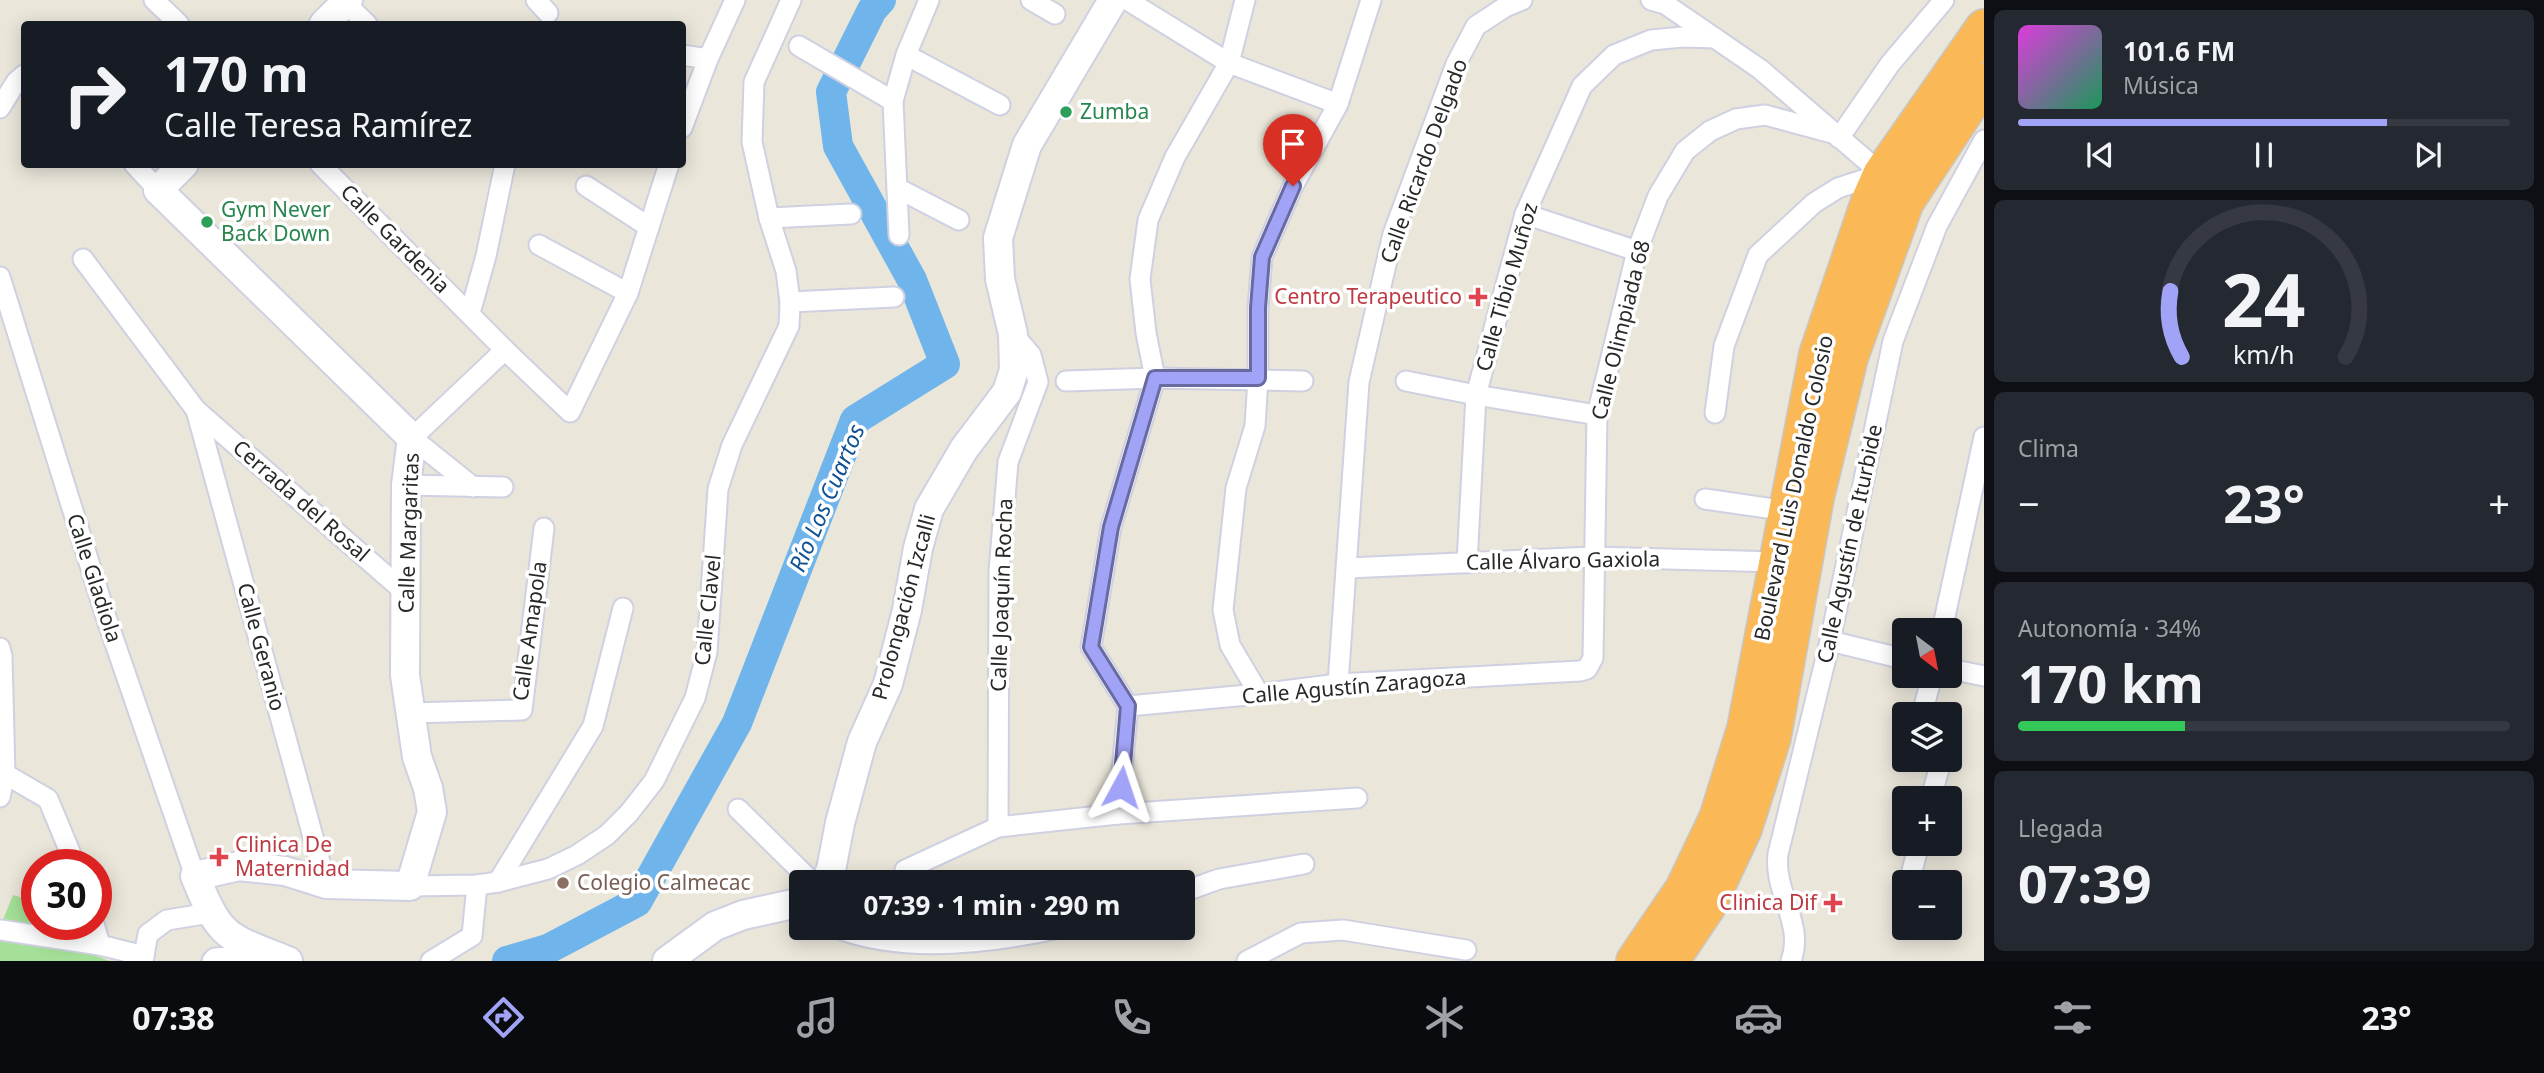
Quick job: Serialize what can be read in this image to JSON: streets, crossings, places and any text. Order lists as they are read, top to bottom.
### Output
{
  "streets": {
    "highway": ["Boulevard Luis Donaldo Colosio"],
    "street": [
      "Calle Ricardo Delgado",
      "Calle Gardenia",
      "Calle Tibio Muñoz",
      "Calle Olimpiada 68",
      "Cerrada del Rosal",
      "Calle Margaritas",
      "Calle Agustín de Iturbide",
      "Calle Álvaro Gaxiola",
      "Calle Gladiola",
      "Calle Joaquín Rocha",
      "Prolongación Izcalli",
      "Calle Clavel",
      "Calle Amapola",
      "Calle Geranio",
      "Calle Agustín Zaragoza"
    ]
  },
  "crossings": [
    ["Calle Ricardo Delgado", "Calle Álvaro Gaxiola"],
    ["Calle Ricardo Delgado", "Calle Agustín Zaragoza"],
    ["Calle Tibio Muñoz", "Calle Álvaro Gaxiola"],
    ["Calle Olimpiada 68", "Calle Álvaro Gaxiola"],
    ["Calle Olimpiada 68", "Calle Agustín Zaragoza"],
    ["Boulevard Luis Donaldo Colosio", "Calle Agustín de Iturbide"],
    ["Boulevard Luis Donaldo Colosio", "Calle Álvaro Gaxiola"],
    ["Cerrada del Rosal", "Calle Margaritas"],
    ["Cerrada del Rosal", "Calle Geranio"],
    ["Calle Margaritas", "Calle Clavel"],
    ["Calle Margaritas", "Calle Amapola"],
    ["Calle Gladiola", "Calle Clavel"],
    ["Calle Joaquín Rocha", "Prolongación Izcalli"],
    ["Calle Clavel", "Calle Geranio"]
  ],
  "water": ["Río Los Cuartos"],
  "places": {
    "other": ["Zumba", "Gym Never Back Down", "Colegio Calmecac"],
    "health": ["Centro Terapeutico", "Clinica De Maternidad", "Clinica Dif"]
  },
  "north": "bottom right",
  "page": {
    "turn": ["170 m", "Calle Teresa Ramírez"],
    "song": ["101.6 FM", "Música"],
    "tile": [
      "Clima",
      ["Autonomía · 34%", "170 km"],
      ["Llegada", "07:39"]
    ],
    "heat": ["−", "23°", "+"],
    "map_buttons": ["+", "−"],
    "limit": "30",
    "trip": "07:39 · 1 min · 290 m",
    "tabs": ["07:38", "23°"],
    "gauge": ["24", "km/h"]
  }
}
